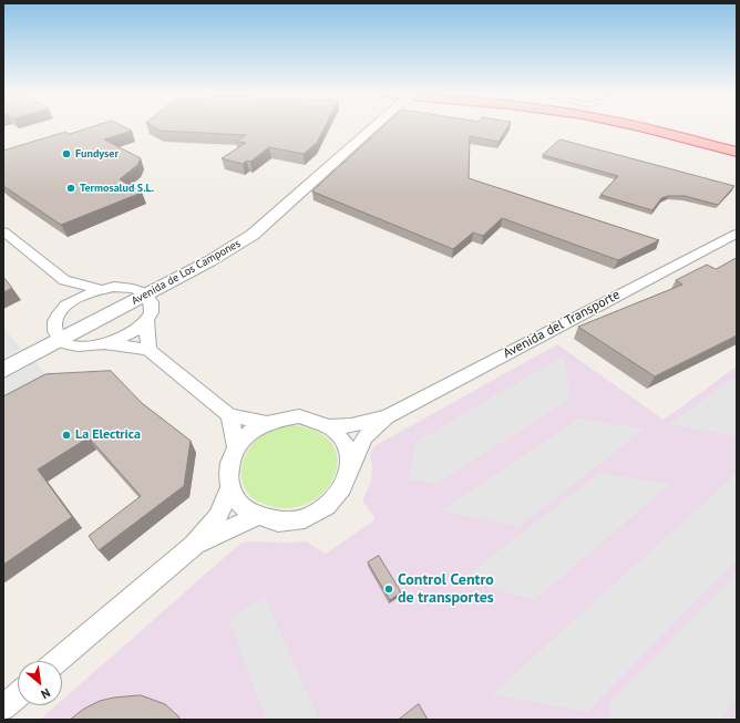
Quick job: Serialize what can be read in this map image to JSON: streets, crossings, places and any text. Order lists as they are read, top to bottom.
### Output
{
  "streets": {
    "street": ["Avenida de Los Campones", "Avenida del Transporte"]
  },
  "places": [
    "Fundyser",
    "Termosalud S.L.",
    "La Electrica",
    "Control Centro de transportes"
  ],
  "north": "bottom right"
}
